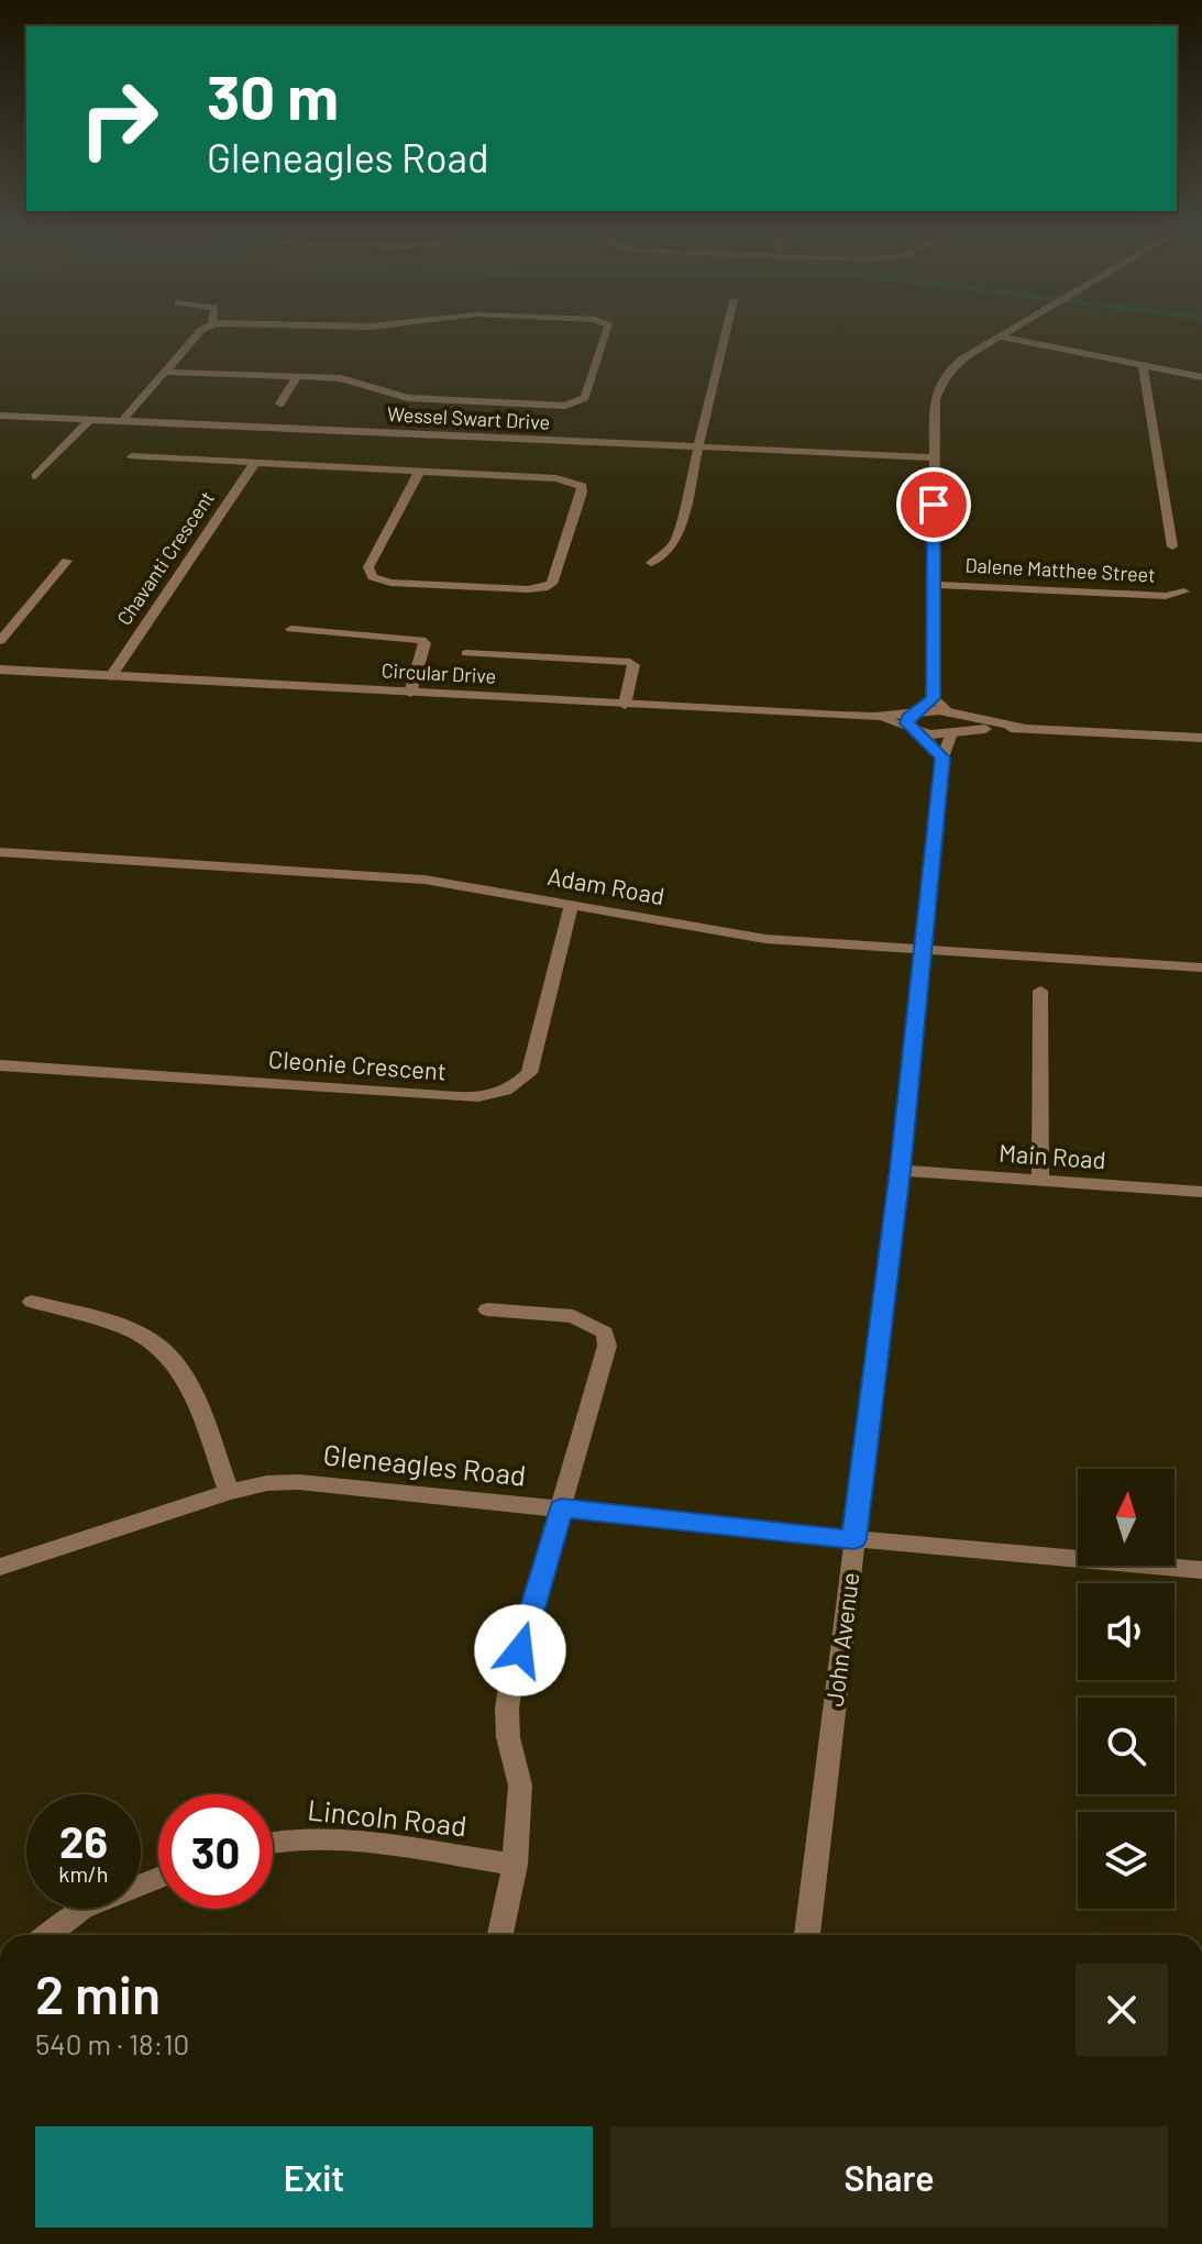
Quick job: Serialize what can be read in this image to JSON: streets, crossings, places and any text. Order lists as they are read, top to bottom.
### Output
{
  "streets": {
    "street": [
      "Wessel Swart Drive",
      "Chavanti Crescent",
      "Dalene Matthee Street",
      "Circular Drive",
      "Adam Road",
      "Cleonie Crescent",
      "Main Road",
      "Gleneagles Road",
      "John Avenue",
      "Lincoln Road"
    ]
  },
  "crossings": [
    ["Chavanti Crescent", "Circular Drive"],
    ["Adam Road", "Cleonie Crescent"],
    ["Adam Road", "John Avenue"],
    ["Main Road", "John Avenue"],
    ["Gleneagles Road", "John Avenue"]
  ],
  "north": "top",
  "page": {
    "turn": ["30 m", "Gleneagles Road"],
    "speed": "26 km/h",
    "limit": "30",
    "heading": ["2 min", "540 m · 18:10"],
    "buttons": ["Exit", "Share"]
  }
}
